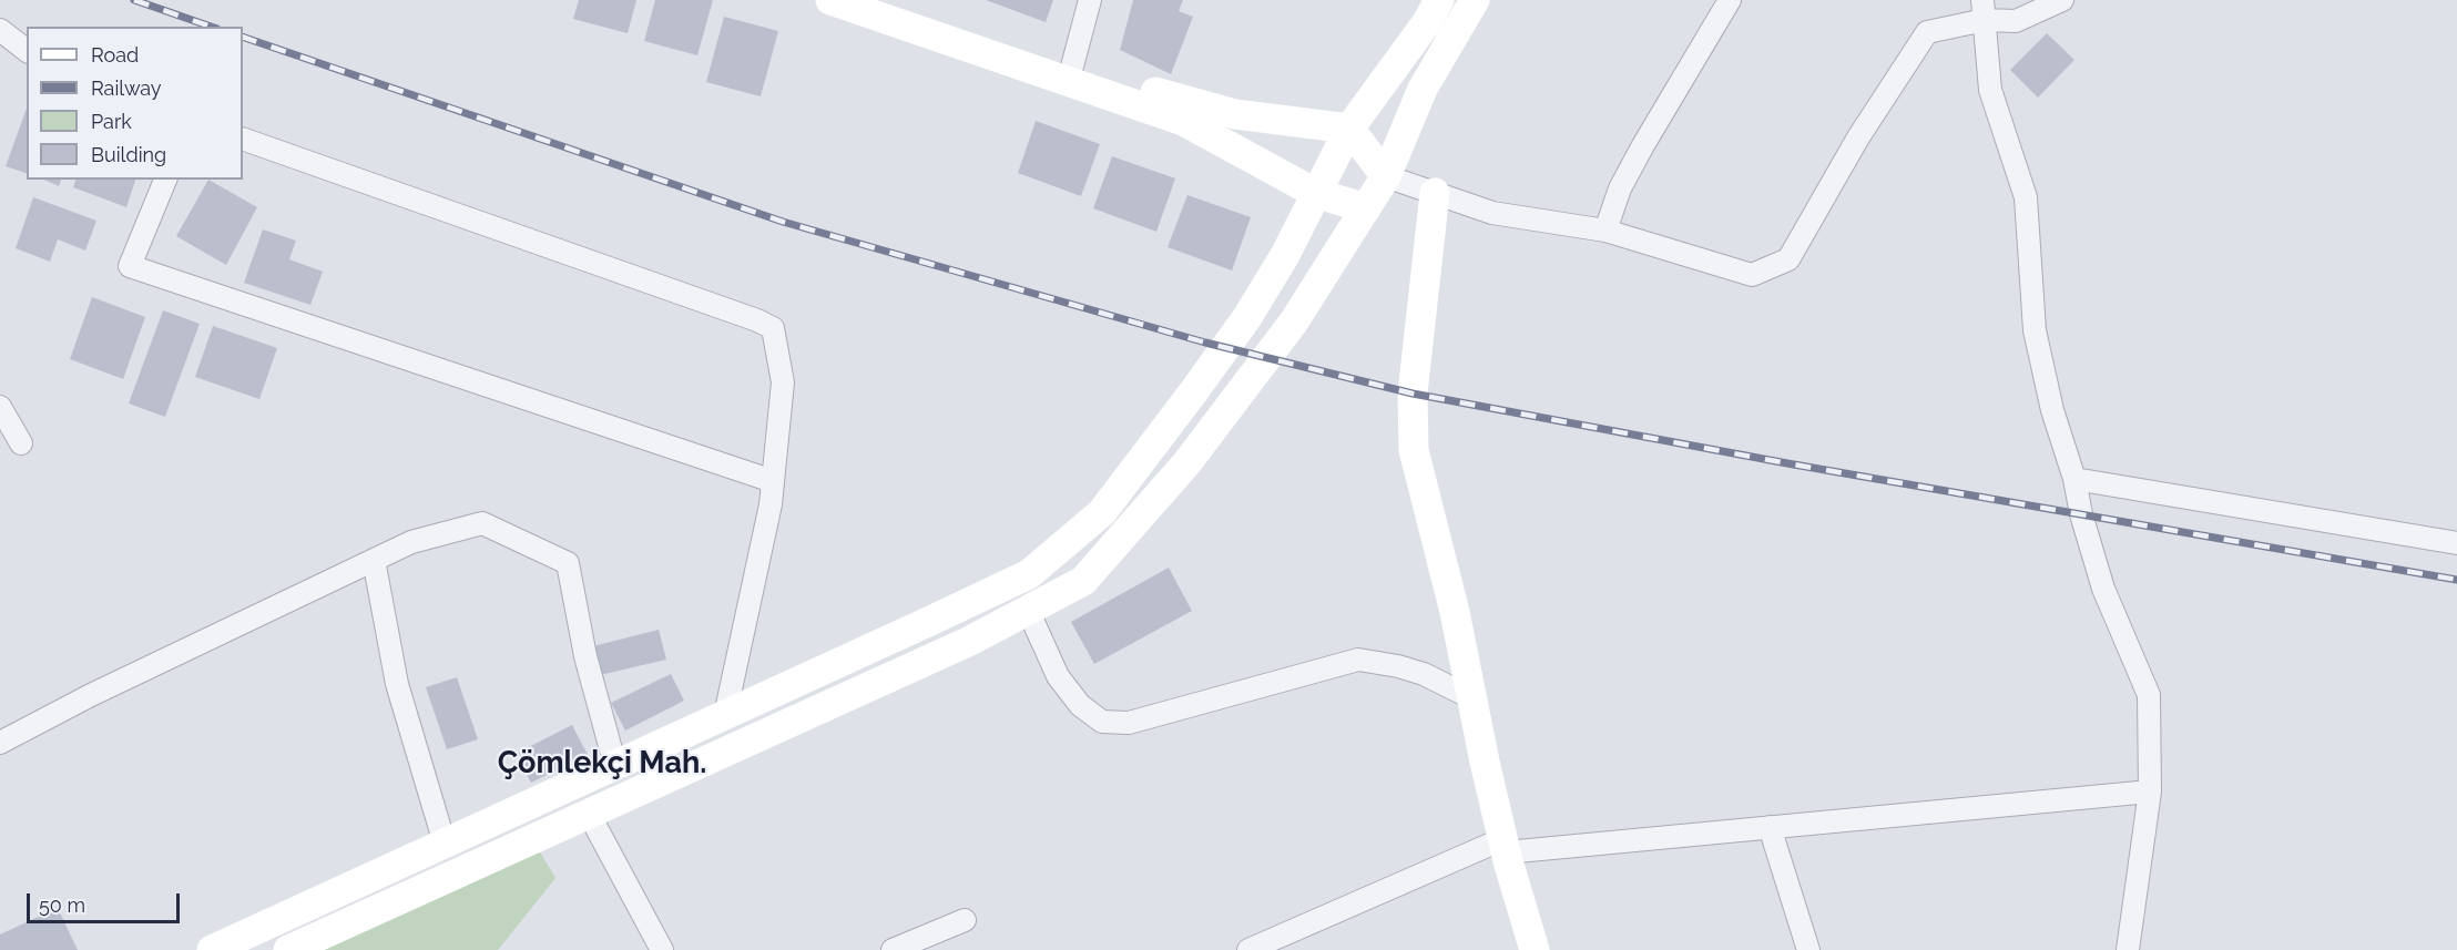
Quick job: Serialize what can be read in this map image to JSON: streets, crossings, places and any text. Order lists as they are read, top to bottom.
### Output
{
  "districts": ["Çömlekçi Mah."],
  "legend": [
    "Road",
    "Railway",
    "Park",
    "Building"
  ],
  "scale_bar": "50 m"
}
